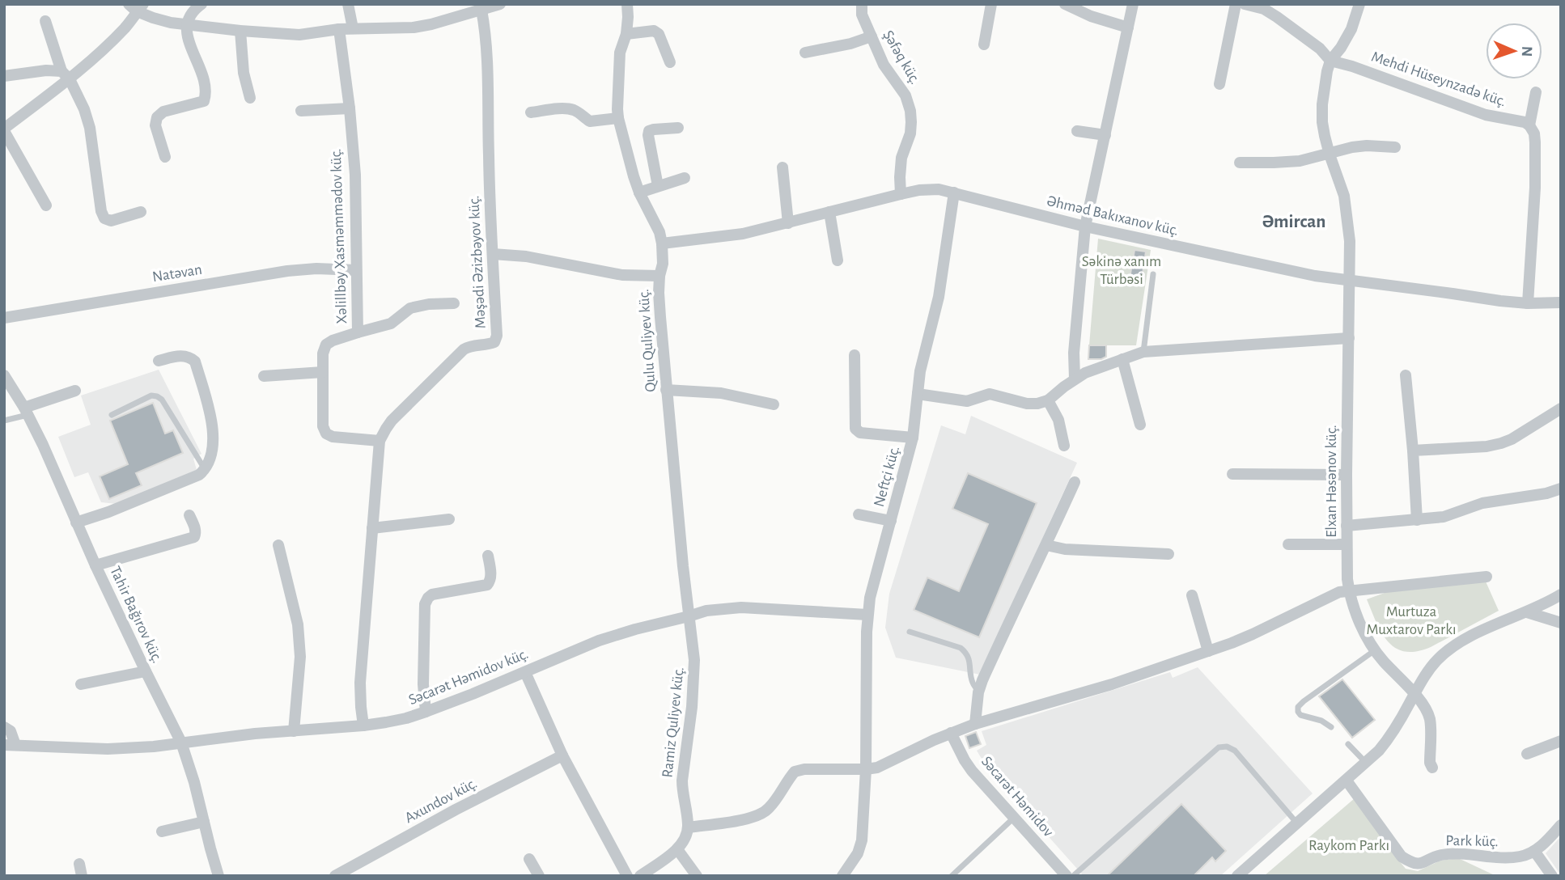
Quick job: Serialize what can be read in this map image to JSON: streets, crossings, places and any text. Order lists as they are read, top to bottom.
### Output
{
  "streets": {
    "street": [
      "Şəfəq küç.",
      "Mehdi Hüseynzadə küç.",
      "Əhməd Bakıxanov küç.",
      "Xəlillbəy Xasməmmədov küç.",
      "Məşədi Əzizbəyov küç.",
      "Natəvan",
      "Qulu Quliyev küç.",
      "Neftçi küç.",
      "Elxan Həsənov küç.",
      "Tahir Bağırov küç.",
      "Səcarət Həmidov küç.",
      "Ramiz Quliyev küç.",
      "Səcarət Həmidov",
      "Axundov küç.",
      "Park küç."
    ]
  },
  "crossings": [
    ["Şəfəq küç.", "Əhməd Bakıxanov küç."],
    ["Mehdi Hüseynzadə küç.", "Elxan Həsənov küç."],
    ["Əhməd Bakıxanov küç.", "Qulu Quliyev küç."],
    ["Əhməd Bakıxanov küç.", "Neftçi küç."],
    ["Əhməd Bakıxanov küç.", "Elxan Həsənov küç."],
    ["Xəlillbəy Xasməmmədov küç.", "Məşədi Əzizbəyov küç."],
    ["Xəlillbəy Xasməmmədov küç.", "Natəvan"],
    ["Məşədi Əzizbəyov küç.", "Səcarət Həmidov küç."],
    ["Qulu Quliyev küç.", "Səcarət Həmidov küç."],
    ["Qulu Quliyev küç.", "Ramiz Quliyev küç."],
    ["Neftçi küç.", "Səcarət Həmidov küç."],
    ["Tahir Bağırov küç.", "Səcarət Həmidov küç."],
    ["Səcarət Həmidov küç.", "Ramiz Quliyev küç."]
  ],
  "districts": ["Əmircan"],
  "parks": ["Səkinə xanım Türbəsi", "Murtuza Muxtarov Parkı", "Raykom Parkı"],
  "north": "right"
}
